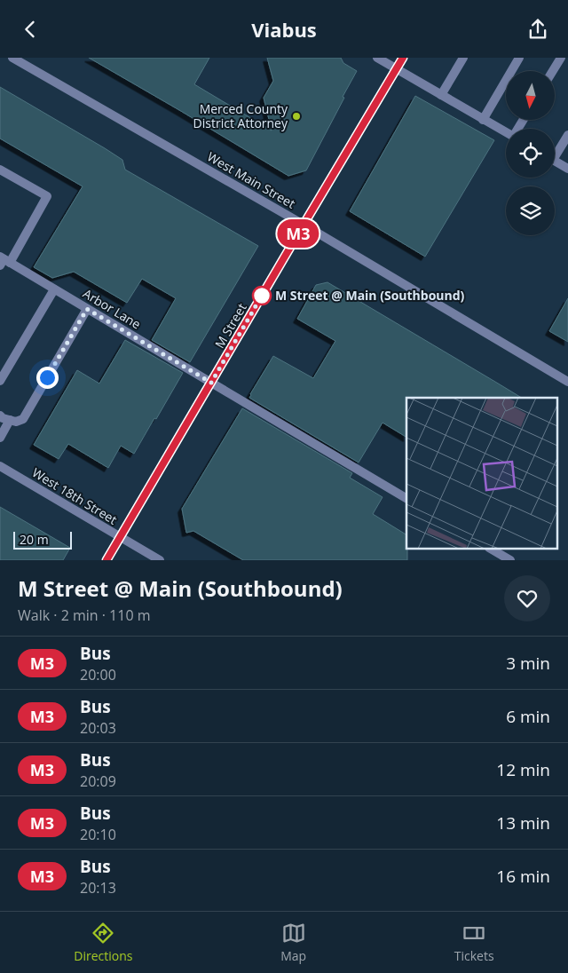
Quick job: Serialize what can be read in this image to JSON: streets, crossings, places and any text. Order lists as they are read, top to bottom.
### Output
{
  "streets": {
    "street": [
      "West Main Street",
      "Arbor Lane",
      "M Street",
      "West 18th Street"
    ]
  },
  "crossings": [
    ["West Main Street", "M Street"],
    ["Arbor Lane", "M Street"],
    ["M Street", "West 18th Street"]
  ],
  "places": ["Merced County District Attorney", "M Street @ Main (Southbound)"],
  "lines": ["bus line M3"],
  "scale_bar": "20 m",
  "north": "bottom",
  "page": {
    "header": "Viabus",
    "on_map": "M3",
    "scale": "20 m",
    "heading": ["M Street @ Main (Southbound)", "Walk · 2 min · 110 m"],
    "list": [
      {
        "mark": "M3",
        "name": "Bus",
        "note": "20:00",
        "value": "3 min"
      },
      {
        "mark": "M3",
        "name": "Bus",
        "note": "20:03",
        "value": "6 min"
      },
      {
        "mark": "M3",
        "name": "Bus",
        "note": "20:09",
        "value": "12 min"
      },
      {
        "mark": "M3",
        "name": "Bus",
        "note": "20:10",
        "value": "13 min"
      },
      {
        "mark": "M3",
        "name": "Bus",
        "note": "20:13",
        "value": "16 min"
      }
    ],
    "tabs": ["Directions", "Map", "Tickets"]
  }
}
